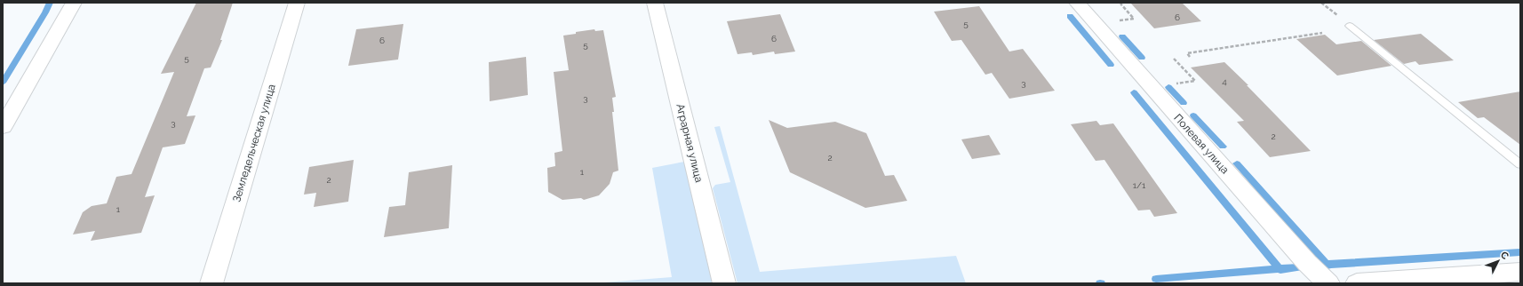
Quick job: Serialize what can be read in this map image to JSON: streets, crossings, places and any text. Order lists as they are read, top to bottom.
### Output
{
  "streets": {
    "street": ["Земледельческая улица", "Аграрная улица", "Полевая улица"]
  },
  "house_numbers": [
    "6",
    "5",
    "6",
    "6",
    "5",
    "5",
    "4",
    "3",
    "3",
    "3",
    "2",
    "2",
    "1",
    "2",
    "1/1",
    "1"
  ],
  "north": "top right"
}
